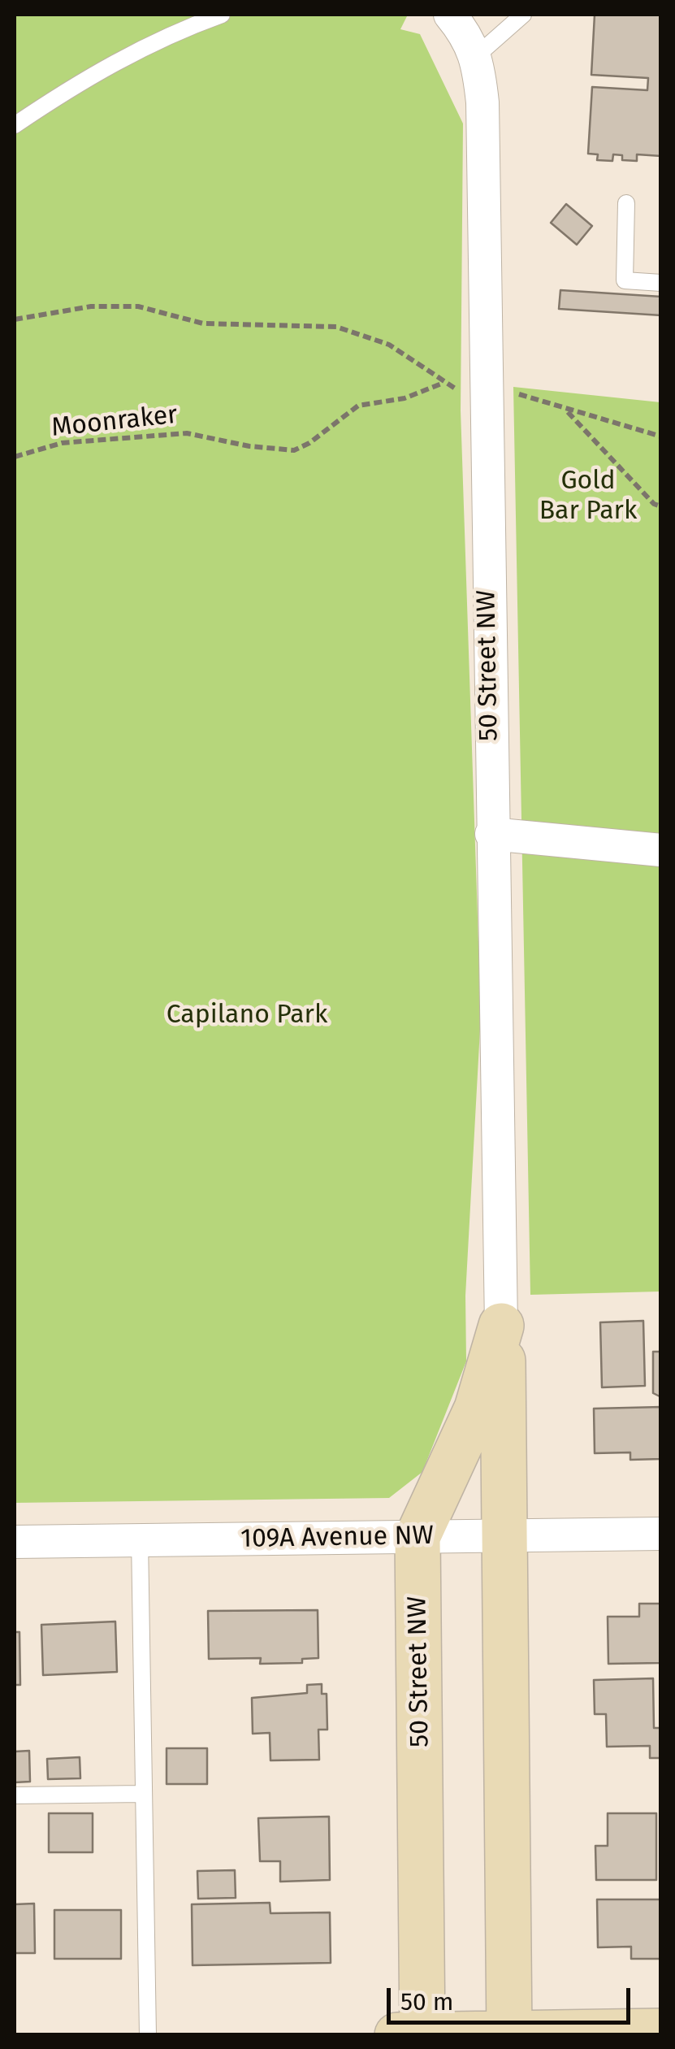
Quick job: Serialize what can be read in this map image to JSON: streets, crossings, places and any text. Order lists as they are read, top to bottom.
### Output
{
  "streets": {
    "street": ["50 Street NW", "109A Avenue NW"],
    "path": ["Moonraker"]
  },
  "crossings": [
    ["50 Street NW", "109A Avenue NW"]
  ],
  "parks": ["Gold Bar Park", "Capilano Park"],
  "scale_bar": "50 m"
}
